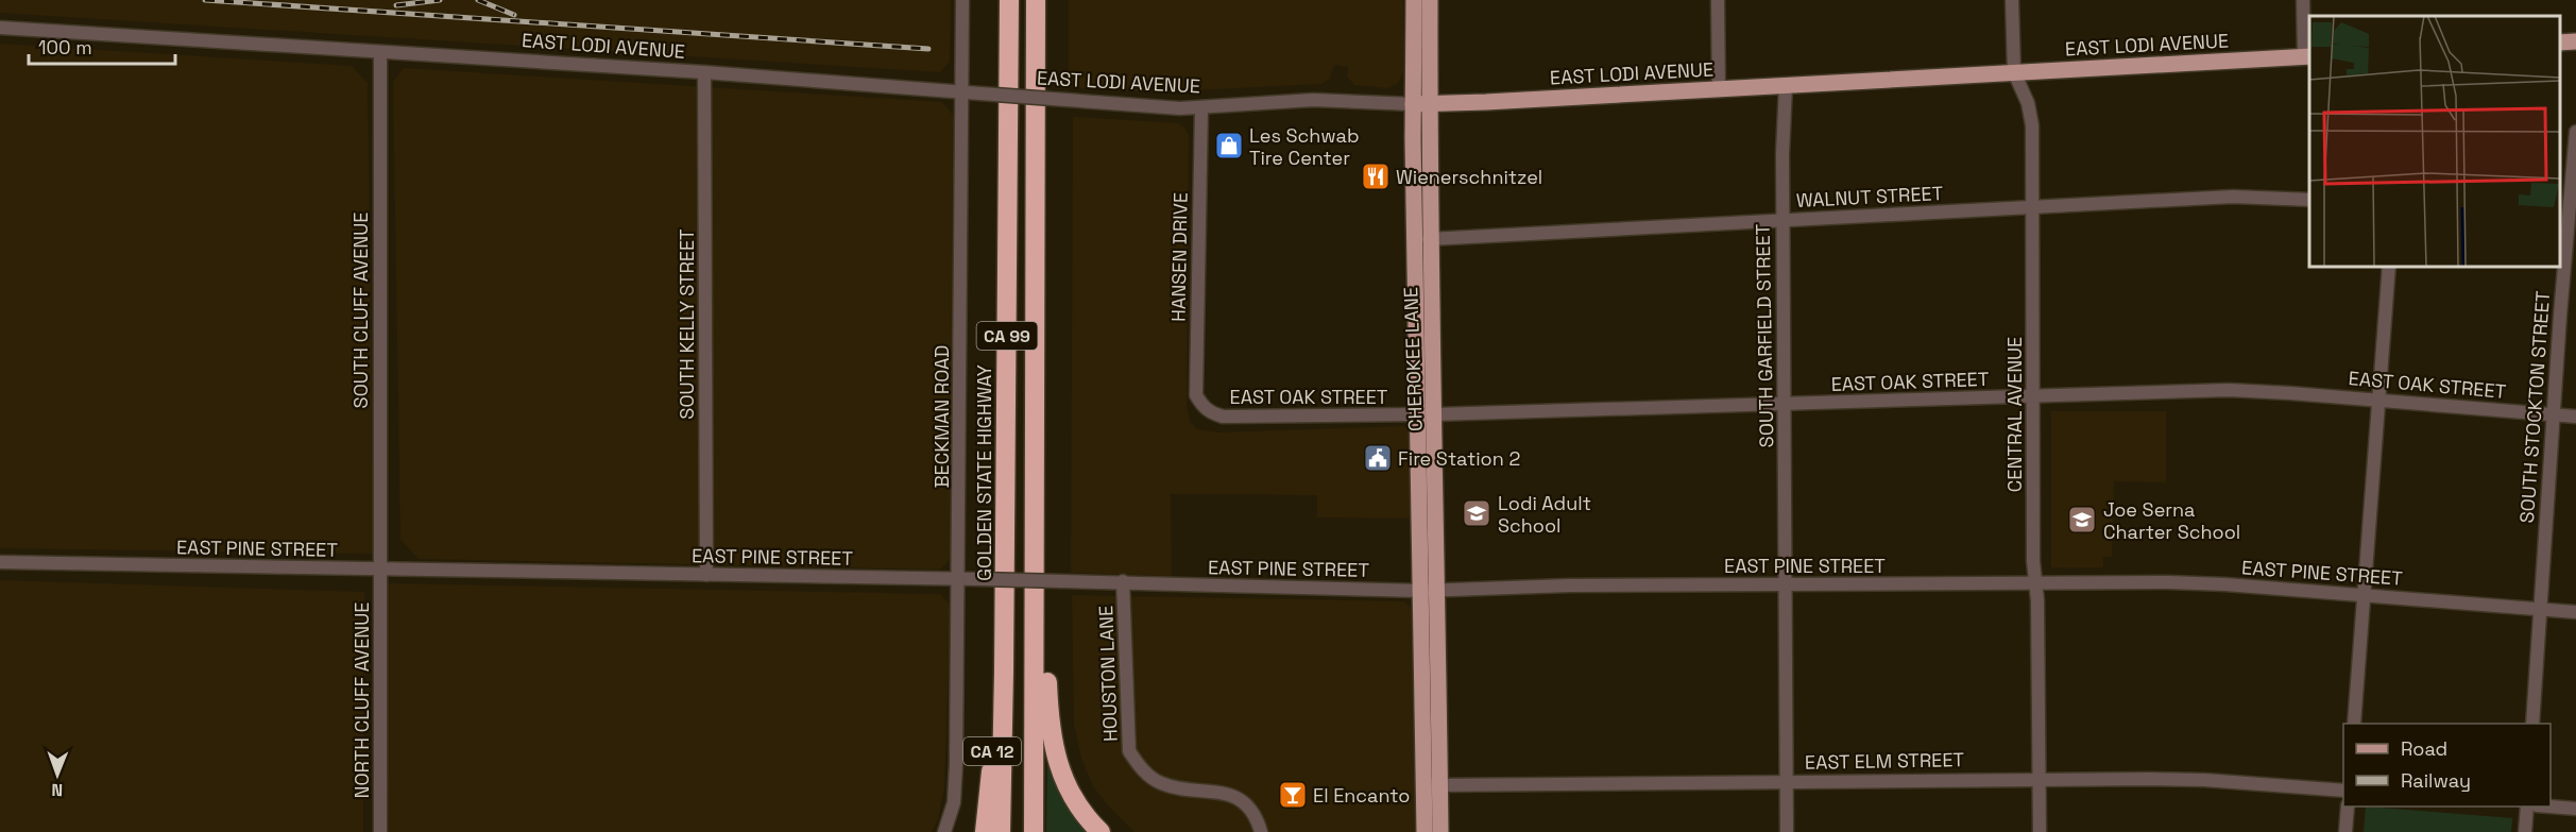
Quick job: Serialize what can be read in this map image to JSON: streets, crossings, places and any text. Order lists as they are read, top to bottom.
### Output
{
  "streets": {
    "highway": ["CA 99", "GOLDEN STATE HIGHWAY", "CA 12"],
    "main road": ["EAST LODI AVENUE", "CHEROKEE LANE"],
    "street": [
      "WALNUT STREET",
      "HANSEN DRIVE",
      "SOUTH CLUFF AVENUE",
      "SOUTH KELLY STREET",
      "SOUTH GARFIELD STREET",
      "EAST OAK STREET",
      "SOUTH STOCKTON STREET",
      "CENTRAL AVENUE",
      "BECKMAN ROAD",
      "EAST PINE STREET",
      "HOUSTON LANE",
      "NORTH CLUFF AVENUE",
      "EAST ELM STREET"
    ]
  },
  "crossings": [
    ["EAST LODI AVENUE", "HANSEN DRIVE"],
    ["EAST LODI AVENUE", "SOUTH CLUFF AVENUE"],
    ["EAST LODI AVENUE", "SOUTH KELLY STREET"],
    ["EAST LODI AVENUE", "SOUTH GARFIELD STREET"],
    ["EAST LODI AVENUE", "CHEROKEE LANE"],
    ["EAST LODI AVENUE", "CENTRAL AVENUE"],
    ["EAST LODI AVENUE", "BECKMAN ROAD"],
    ["WALNUT STREET", "SOUTH GARFIELD STREET"],
    ["WALNUT STREET", "CHEROKEE LANE"],
    ["WALNUT STREET", "CENTRAL AVENUE"],
    ["HANSEN DRIVE", "EAST OAK STREET"],
    ["SOUTH CLUFF AVENUE", "EAST PINE STREET"],
    ["SOUTH CLUFF AVENUE", "NORTH CLUFF AVENUE"],
    ["SOUTH KELLY STREET", "EAST PINE STREET"],
    ["SOUTH GARFIELD STREET", "EAST OAK STREET"],
    ["SOUTH GARFIELD STREET", "EAST PINE STREET"],
    ["SOUTH GARFIELD STREET", "EAST ELM STREET"],
    ["CHEROKEE LANE", "EAST OAK STREET"],
    ["CHEROKEE LANE", "EAST PINE STREET"],
    ["CHEROKEE LANE", "EAST ELM STREET"],
    ["EAST OAK STREET", "SOUTH STOCKTON STREET"],
    ["EAST OAK STREET", "CENTRAL AVENUE"],
    ["SOUTH STOCKTON STREET", "EAST PINE STREET"],
    ["CENTRAL AVENUE", "EAST PINE STREET"],
    ["CENTRAL AVENUE", "EAST ELM STREET"],
    ["BECKMAN ROAD", "EAST PINE STREET"],
    ["GOLDEN STATE HIGHWAY", "CA 12"],
    ["EAST PINE STREET", "HOUSTON LANE"],
    ["EAST PINE STREET", "NORTH CLUFF AVENUE"]
  ],
  "places": {
    "shop": ["Les Schwab Tire Center"],
    "restaurant": ["Wienerschnitzel"],
    "public building": ["Fire Station 2"],
    "school or university": ["Lodi Adult School", "Joe Serna Charter School"],
    "bar": ["El Encanto"]
  },
  "legend": ["Road", "Railway"],
  "scale_bar": "100 m",
  "north": "bottom"
}
